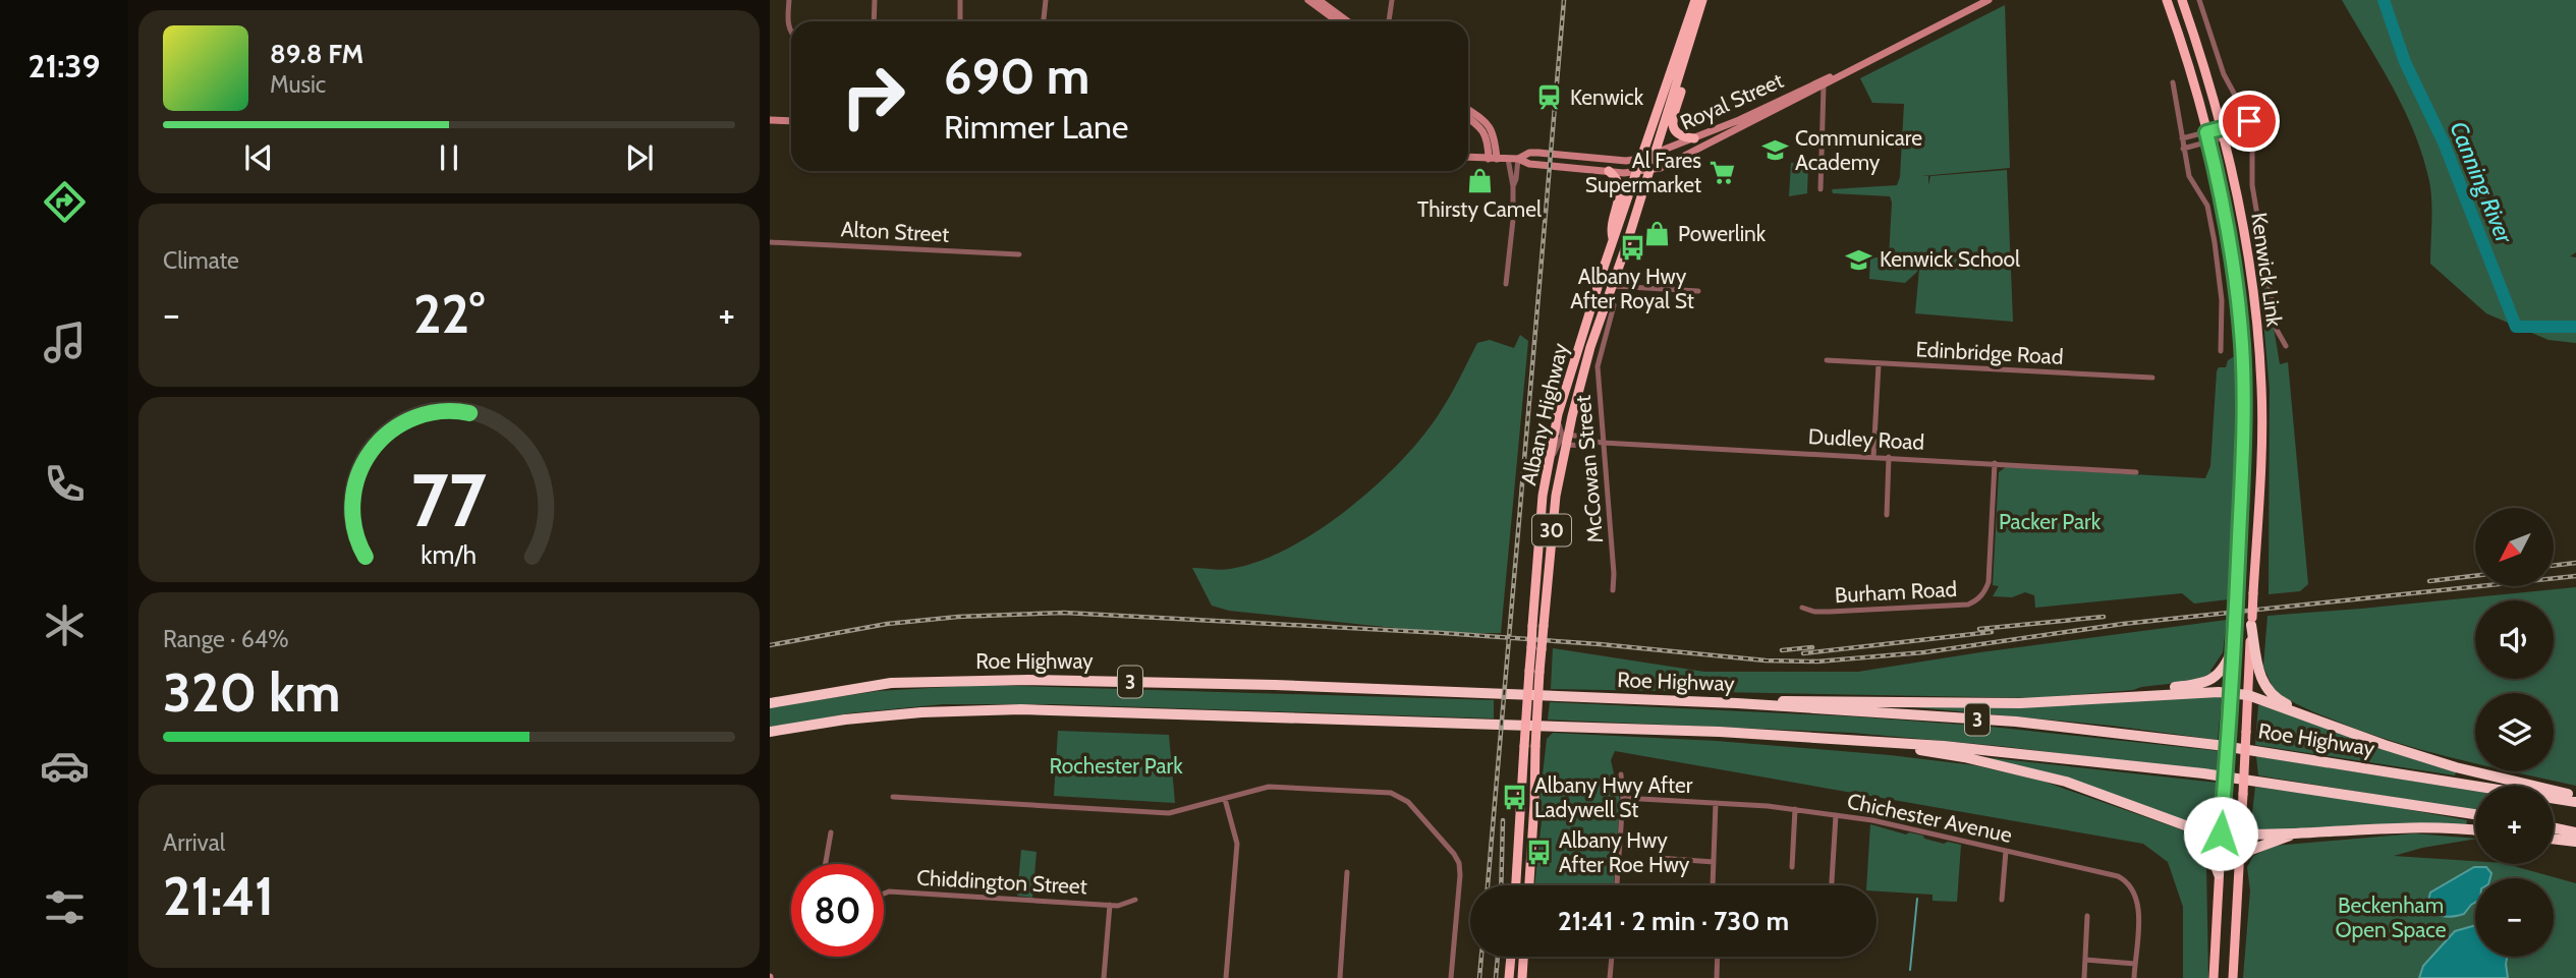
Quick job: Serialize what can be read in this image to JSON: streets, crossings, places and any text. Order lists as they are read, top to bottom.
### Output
{
  "streets": {
    "highway": [
      "Kenwick Link",
      "Albany Highway",
      "30",
      "Roe Highway",
      "3"
    ],
    "main road": ["Royal Street"],
    "street": [
      "Alton Street",
      "Edinbridge Road",
      "Dudley Road",
      "McCowan Street",
      "Burham Road",
      "Chichester Avenue",
      "Chiddington Street"
    ]
  },
  "crossings": [
    ["Royal Street", "Albany Highway"],
    ["Albany Highway", "Dudley Road"],
    ["Dudley Road", "McCowan Street"],
    ["Dudley Road", "Burham Road"]
  ],
  "water": ["Canning River"],
  "parks": ["Packer Park", "Rochester Park", "Beckenham Open Space"],
  "places": {
    "station": ["Kenwick"],
    "school or university": ["Communicare Academy", "Kenwick School"],
    "supermarket": ["Al Fares Supermarket"],
    "shop": ["Thirsty Camel", "Powerlink"],
    "bus stop": ["Albany Hwy After Royal St", "Albany Hwy After Ladywell St", "Albany Hwy After Roe Hwy"]
  },
  "north": "bottom left",
  "page": {
    "tabs": "21:39",
    "turn": ["690 m", "Rimmer Lane"],
    "song": ["89.8 FM", "Music"],
    "tile": [
      "Climate",
      ["Range · 64%", "320 km"],
      ["Arrival", "21:41"]
    ],
    "heat": ["−", "22°", "+"],
    "map_buttons": ["+", "−"],
    "limit": "80",
    "trip": "21:41 · 2 min · 730 m",
    "gauge": ["77", "km/h"]
  }
}
